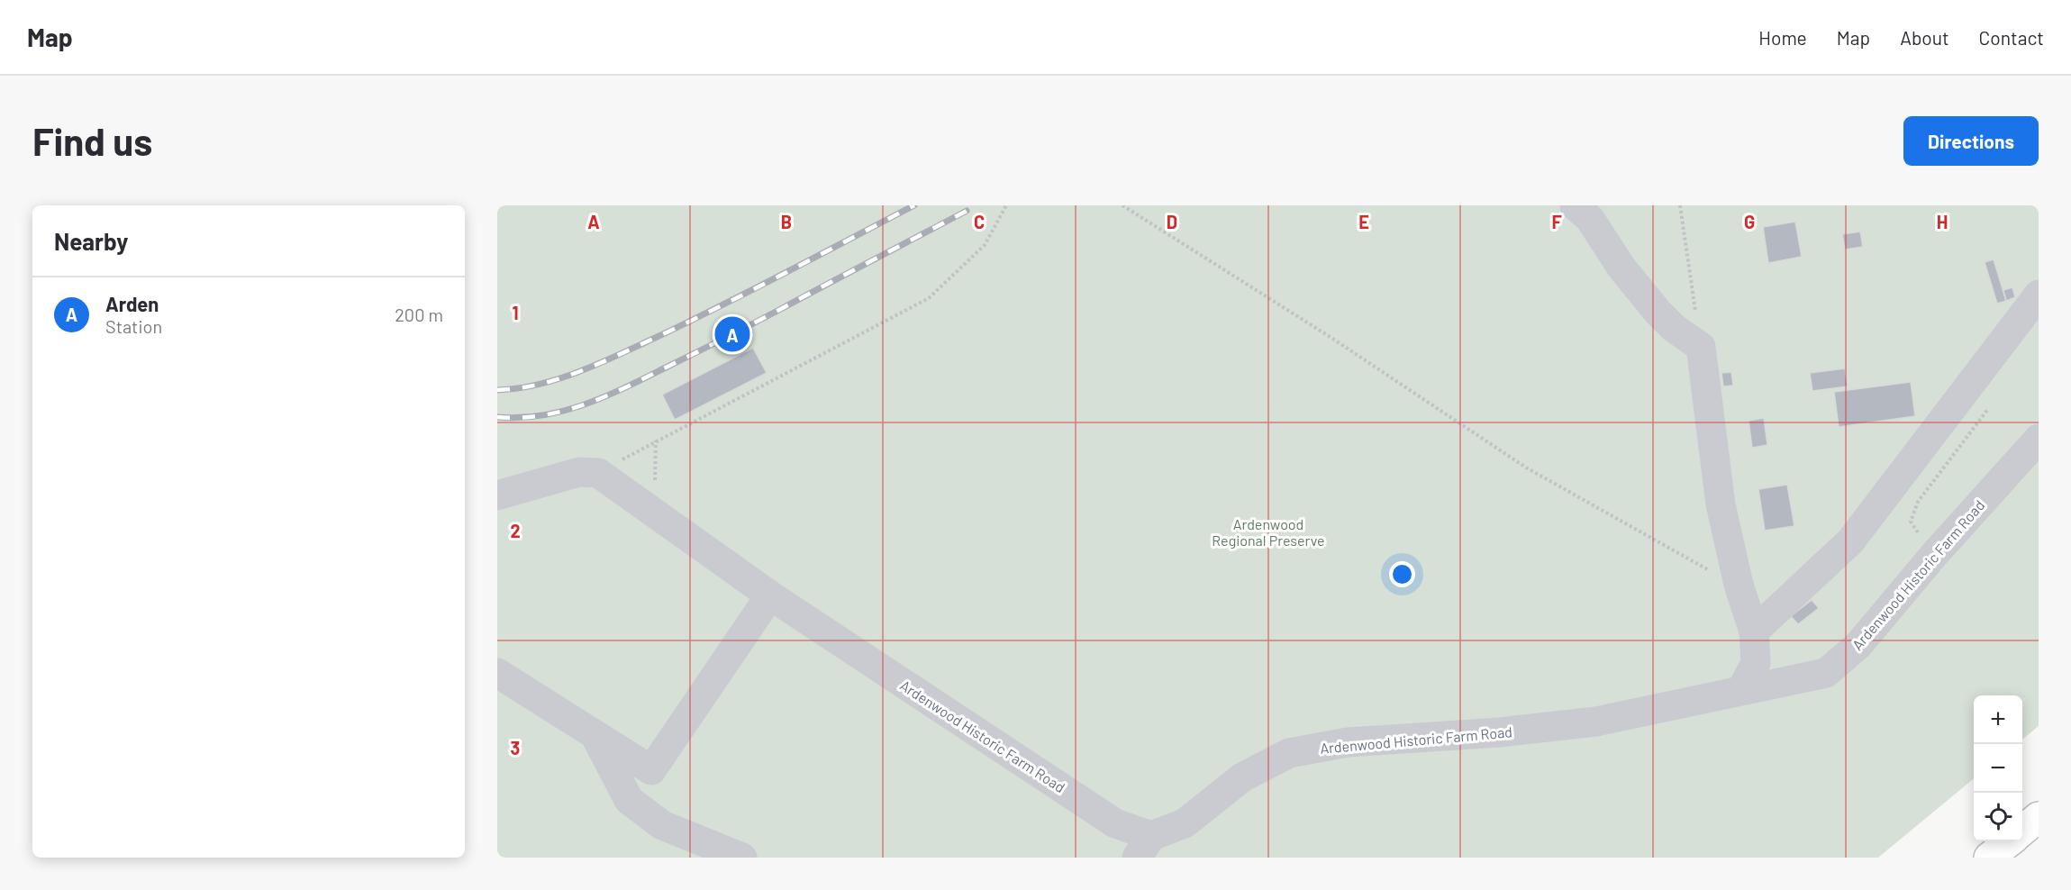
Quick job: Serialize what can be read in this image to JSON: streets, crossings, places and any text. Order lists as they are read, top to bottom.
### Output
{
  "streets": {
    "street": ["Ardenwood Historic Farm Road"]
  },
  "parks": ["Ardenwood Regional Preserve"],
  "page": {
    "header": "Map",
    "nav": [
      "Home",
      "Map",
      "About",
      "Contact"
    ],
    "buttons": "Directions",
    "title": "Find us",
    "heading": "Nearby",
    "list": [
      {
        "mark": "A",
        "name": "Arden",
        "note": "Station",
        "value": "200 m"
      }
    ],
    "pins": "A",
    "map_buttons": ["+", "−"]
  },
  "grid": {
    "columns": [
      "A",
      "B",
      "C",
      "D",
      "E",
      "F",
      "G",
      "H"
    ],
    "rows": ["1", "2", "3"]
  }
}
